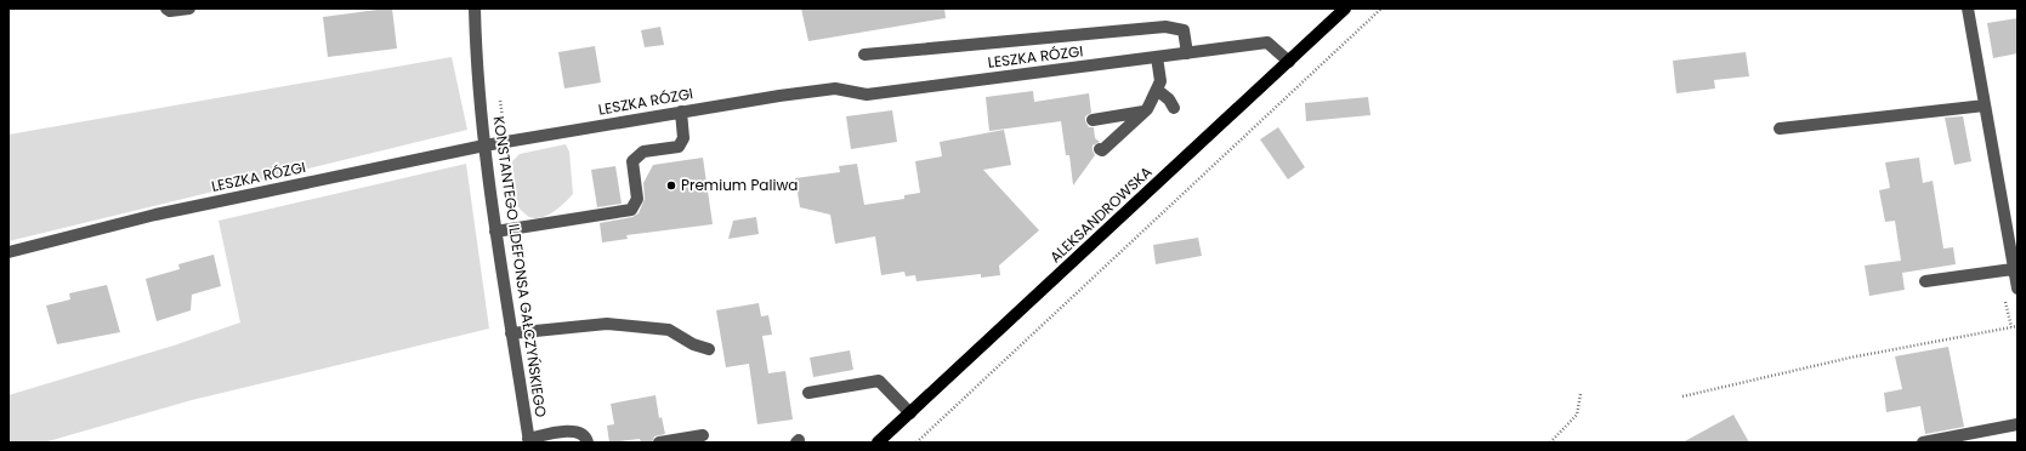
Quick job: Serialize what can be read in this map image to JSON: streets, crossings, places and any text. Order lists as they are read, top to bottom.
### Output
{
  "streets": {
    "main road": ["ALEKSANDROWSKA"],
    "street": ["LESZKA RÓZGI", "KONSTANTEGO ILDEFONSA GAŁCZYŃSKIEGO"]
  },
  "crossings": [
    ["LESZKA RÓZGI", "ALEKSANDROWSKA"],
    ["LESZKA RÓZGI", "KONSTANTEGO ILDEFONSA GAŁCZYŃSKIEGO"]
  ],
  "places": ["Premium Paliwa"]
}
